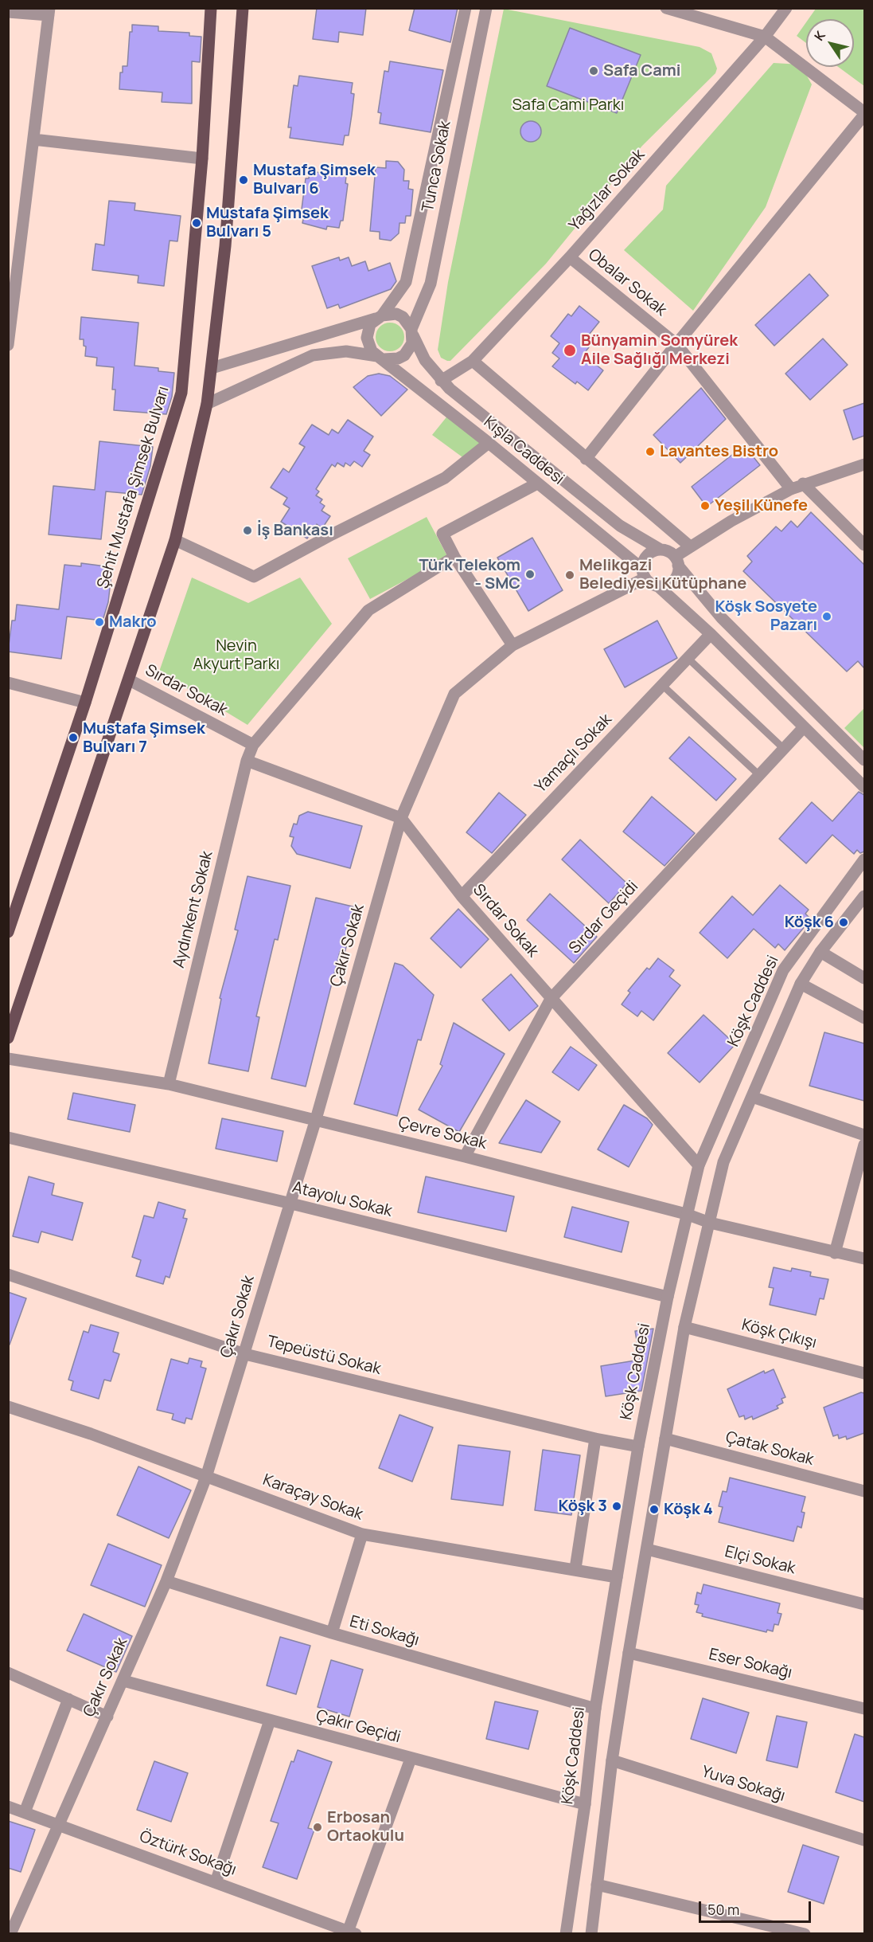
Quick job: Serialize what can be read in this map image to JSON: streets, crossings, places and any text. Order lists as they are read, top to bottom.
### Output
{
  "streets": {
    "main road": ["Şehit Mustafa Şimsek Bulvarı"],
    "street": [
      "Tunca Sokak",
      "Yağızlar Sokak",
      "Obalar Sokak",
      "Kışla Caddesi",
      "Sırdar Sokak",
      "Yamaçlı Sokak",
      "Aydınkent Sokak",
      "Sırdar Geçidi",
      "Çakır Sokak",
      "Köşk Caddesi",
      "Çevre Sokak",
      "Atayolu Sokak",
      "Köşk Çıkışı",
      "Tepeüstü Sokak",
      "Çatak Sokak",
      "Karaçay Sokak",
      "Elçi Sokak",
      "Eti Sokağı",
      "Eser Sokağı",
      "Çakır Geçidi",
      "Yuva Sokağı",
      "Öztürk Sokağı"
    ]
  },
  "crossings": [
    ["Tunca Sokak", "Kışla Caddesi"],
    ["Yağızlar Sokak", "Obalar Sokak"],
    ["Yağızlar Sokak", "Kışla Caddesi"],
    ["Sırdar Sokak", "Yamaçlı Sokak"],
    ["Sırdar Sokak", "Aydınkent Sokak"],
    ["Sırdar Sokak", "Sırdar Geçidi"],
    ["Sırdar Sokak", "Çakır Sokak"],
    ["Sırdar Sokak", "Köşk Caddesi"],
    ["Aydınkent Sokak", "Çevre Sokak"],
    ["Sırdar Geçidi", "Çevre Sokak"],
    ["Çakır Sokak", "Çevre Sokak"],
    ["Çakır Sokak", "Atayolu Sokak"],
    ["Çakır Sokak", "Tepeüstü Sokak"],
    ["Çakır Sokak", "Karaçay Sokak"],
    ["Çakır Sokak", "Eti Sokağı"],
    ["Çakır Sokak", "Çakır Geçidi"],
    ["Çakır Sokak", "Öztürk Sokağı"],
    ["Köşk Caddesi", "Çevre Sokak"],
    ["Köşk Caddesi", "Atayolu Sokak"],
    ["Köşk Caddesi", "Tepeüstü Sokak"],
    ["Köşk Caddesi", "Karaçay Sokak"],
    ["Köşk Caddesi", "Eti Sokağı"],
    ["Köşk Caddesi", "Çakır Geçidi"]
  ],
  "parks": ["Safa Cami Parkı", "Nevin Akyurt Parkı"],
  "places": [
    "Safa Cami",
    "Mustafa Şimsek Bulvarı 6",
    "Mustafa Şimsek Bulvarı 5",
    "Bünyamin Somyürek Aile Sağlığı Merkezi",
    "Lavantes Bistro",
    "Yeşil Künefe",
    "İş Bankası",
    "Türk Telekom - SMC",
    "Melikgazi Belediyesi Kütüphane",
    "Köşk Sosyete Pazarı",
    "Makro",
    "Mustafa Şimsek Bulvarı 7",
    "Köşk 6",
    "Köşk 3",
    "Köşk 4",
    "Erbosan Ortaokulu"
  ],
  "scale_bar": "50 m",
  "north": "top left"
}
